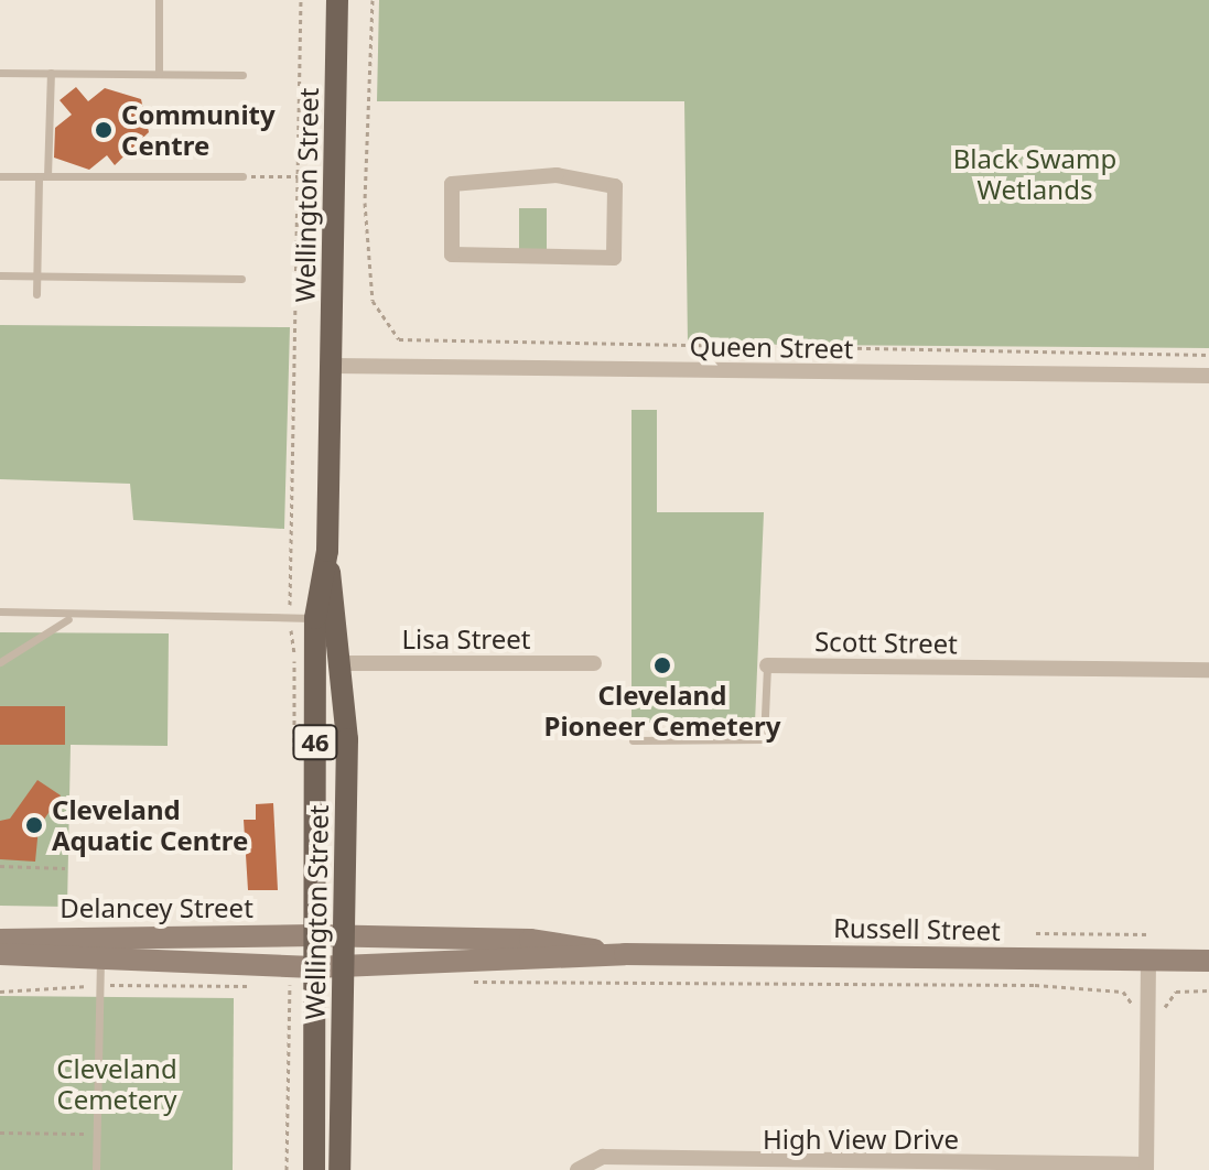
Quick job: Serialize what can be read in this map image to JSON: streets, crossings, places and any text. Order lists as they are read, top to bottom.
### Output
{
  "streets": {
    "main road": [
      "Wellington Street",
      "46",
      "Delancey Street",
      "Russell Street"
    ],
    "street": [
      "Queen Street",
      "Lisa Street",
      "Scott Street",
      "High View Drive"
    ]
  },
  "crossings": [
    ["Wellington Street", "Queen Street"],
    ["Wellington Street", "Lisa Street"],
    ["Wellington Street", "Delancey Street"],
    ["Wellington Street", "Russell Street"],
    ["Delancey Street", "Russell Street"],
    ["Russell Street", "High View Drive"]
  ],
  "parks": ["Black Swamp Wetlands", "Cleveland Cemetery"],
  "places": ["Community Centre", "Cleveland Pioneer Cemetery", "Cleveland Aquatic Centre"]
}
